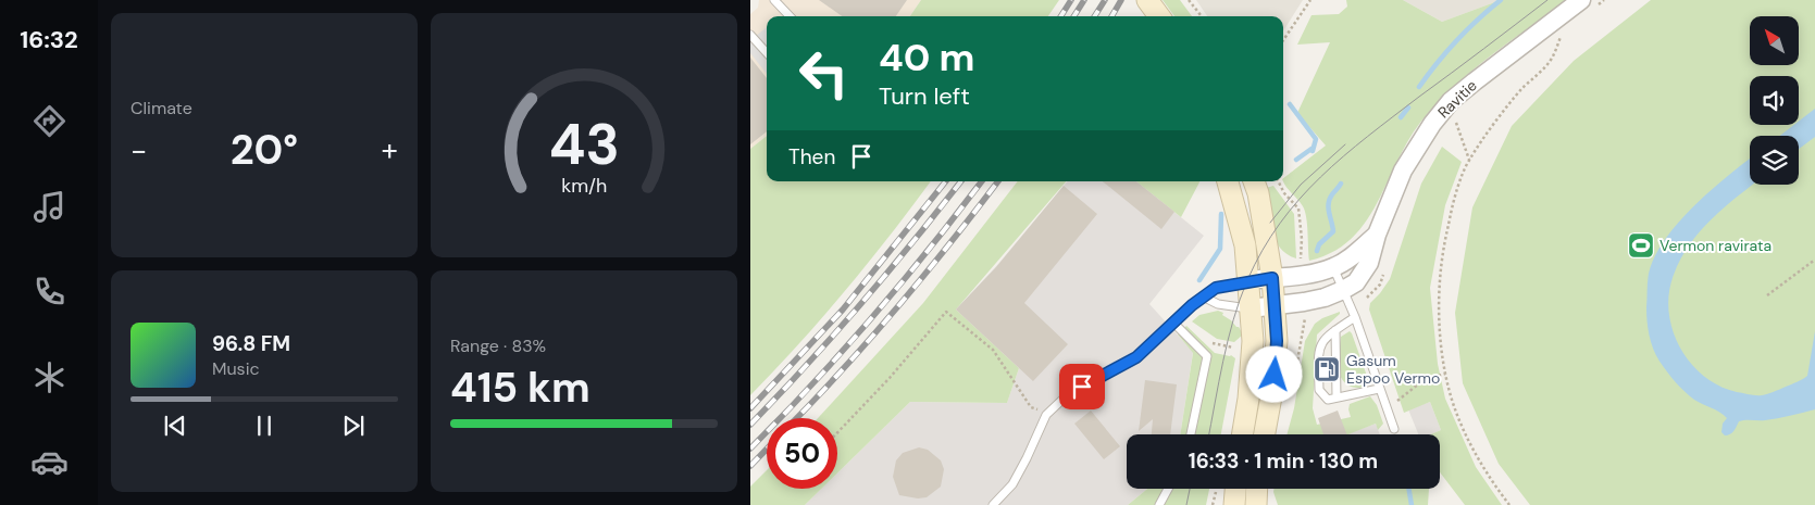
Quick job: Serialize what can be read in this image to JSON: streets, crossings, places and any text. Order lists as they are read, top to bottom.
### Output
{
  "streets": {
    "street": ["Ravitie"]
  },
  "places": {
    "sports": ["Vermon ravirata"],
    "fuel station": ["Gasum Espoo Vermo"]
  },
  "north": "top left",
  "page": {
    "tabs": "16:32",
    "tile": [
      "Climate",
      ["Range · 83%", "415 km"]
    ],
    "turn": ["40 m", "Turn left"],
    "heat": ["−", "20°", "+"],
    "then": "Then",
    "song": ["96.8 FM", "Music"],
    "limit": "50",
    "trip": "16:33 · 1 min · 130 m",
    "gauge": ["43", "km/h"]
  }
}
